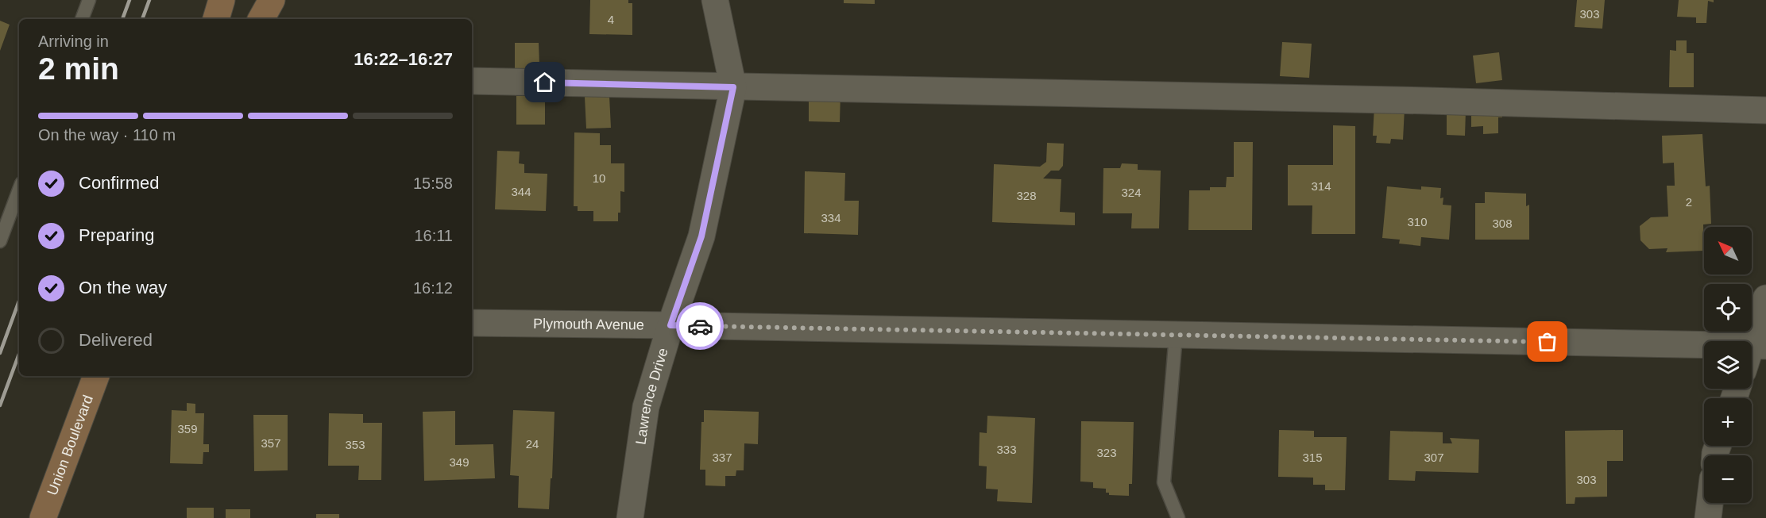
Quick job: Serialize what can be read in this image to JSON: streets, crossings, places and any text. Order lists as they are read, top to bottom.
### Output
{
  "streets": {
    "main road": ["Union Boulevard"],
    "street": ["Plymouth Avenue", "Lawrence Drive"]
  },
  "crossings": [
    ["Plymouth Avenue", "Lawrence Drive"]
  ],
  "house_numbers": [
    "303",
    "4",
    "10",
    "314",
    "344",
    "324",
    "328",
    "2",
    "334",
    "310",
    "308",
    "359",
    "357",
    "24",
    "353",
    "333",
    "323",
    "337",
    "315",
    "307",
    "349",
    "303"
  ],
  "north": "top left",
  "page": {
    "heading": ["2 min", "Arriving in", "16:22–16:27"],
    "bar": "On the way · 110 m",
    "list": [
      ["Confirmed", "15:58"],
      ["Preparing", "16:11"],
      ["On the way", "16:12"],
      "Delivered"
    ],
    "map_buttons": ["+", "−"]
  }
}
